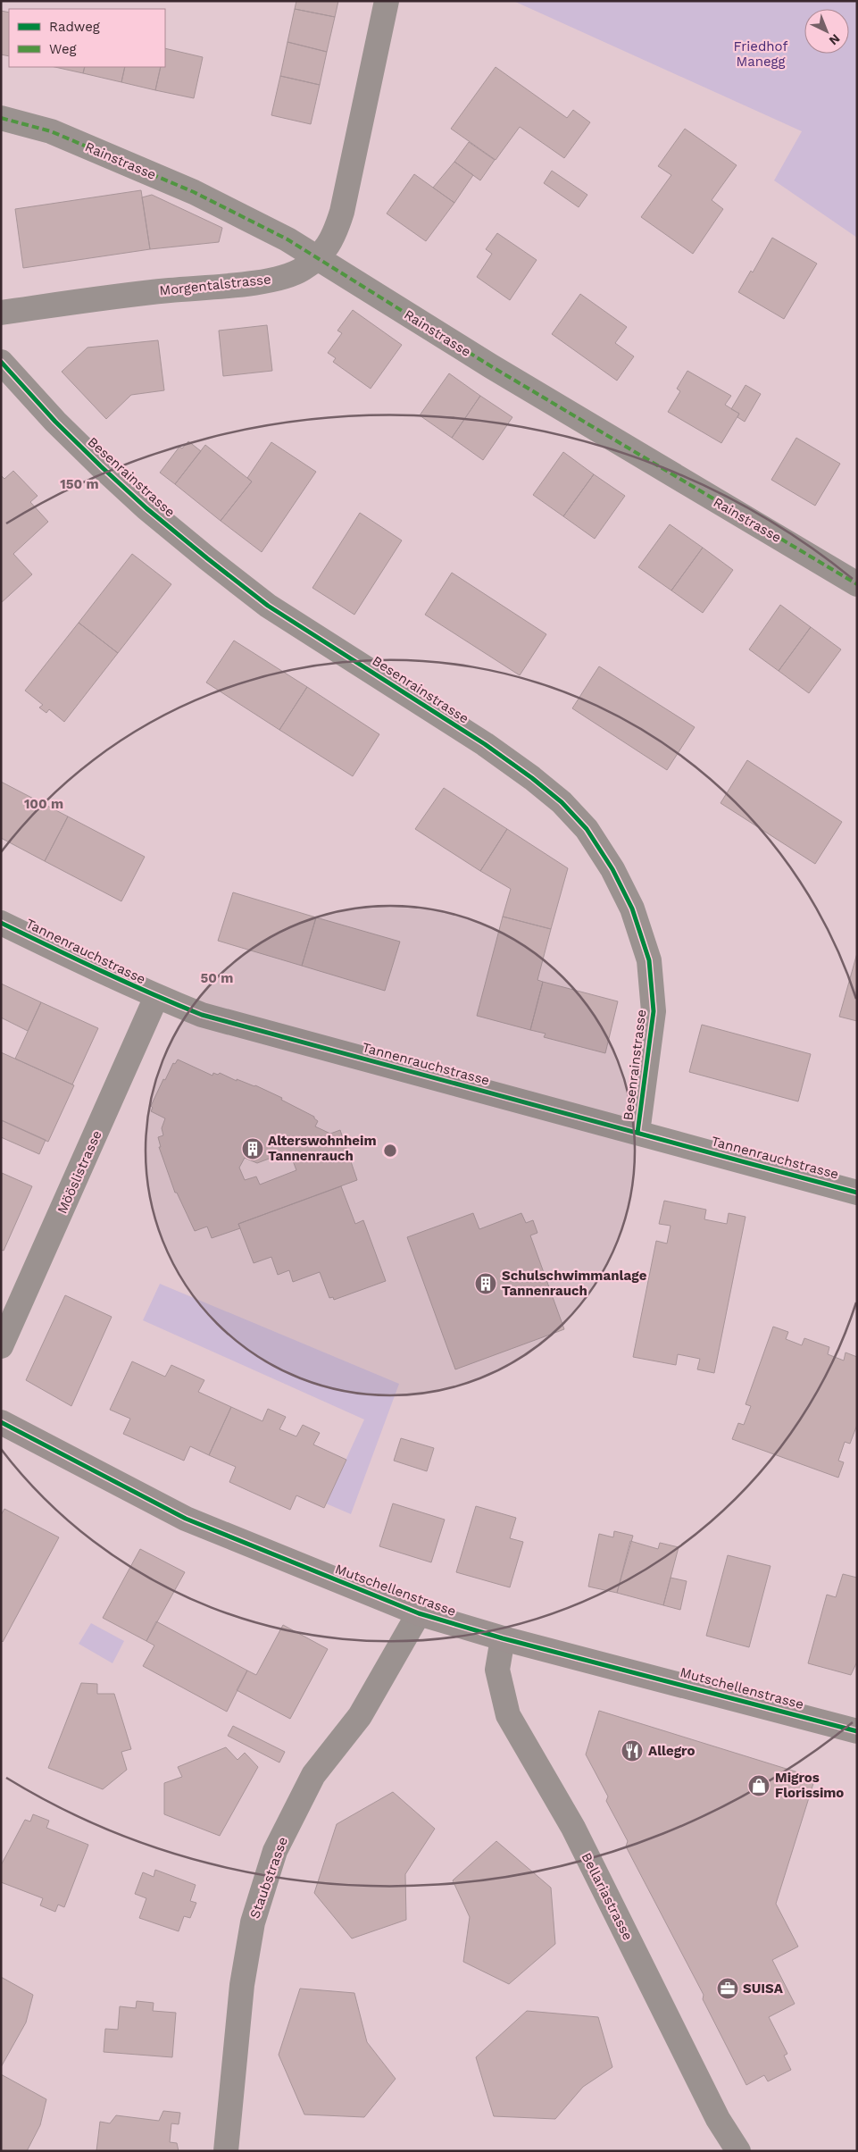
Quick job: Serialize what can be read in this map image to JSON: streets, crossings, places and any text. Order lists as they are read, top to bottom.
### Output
{
  "streets": {
    "street": [
      "Rainstrasse",
      "Morgentalstrasse",
      "Besenrainstrasse",
      "Tannenrauchstrasse",
      "Mööslistrasse",
      "Mutschellenstrasse",
      "Staubstrasse",
      "Bellariastrasse"
    ]
  },
  "crossings": [
    ["Rainstrasse", "Morgentalstrasse"],
    ["Besenrainstrasse", "Tannenrauchstrasse"],
    ["Tannenrauchstrasse", "Mööslistrasse"],
    ["Mutschellenstrasse", "Staubstrasse"],
    ["Mutschellenstrasse", "Bellariastrasse"]
  ],
  "parks": ["Friedhof Manegg"],
  "places": {
    "building": ["Alterswohnheim Tannenrauch", "Schulschwimmanlage Tannenrauch"],
    "restaurant": ["Allegro"],
    "shop": ["Migros Florissimo"],
    "office": ["SUISA"]
  },
  "legend": ["Radweg", "Weg"],
  "north": "bottom right",
  "rings": ["150 m", "100 m", "50 m"]
}
